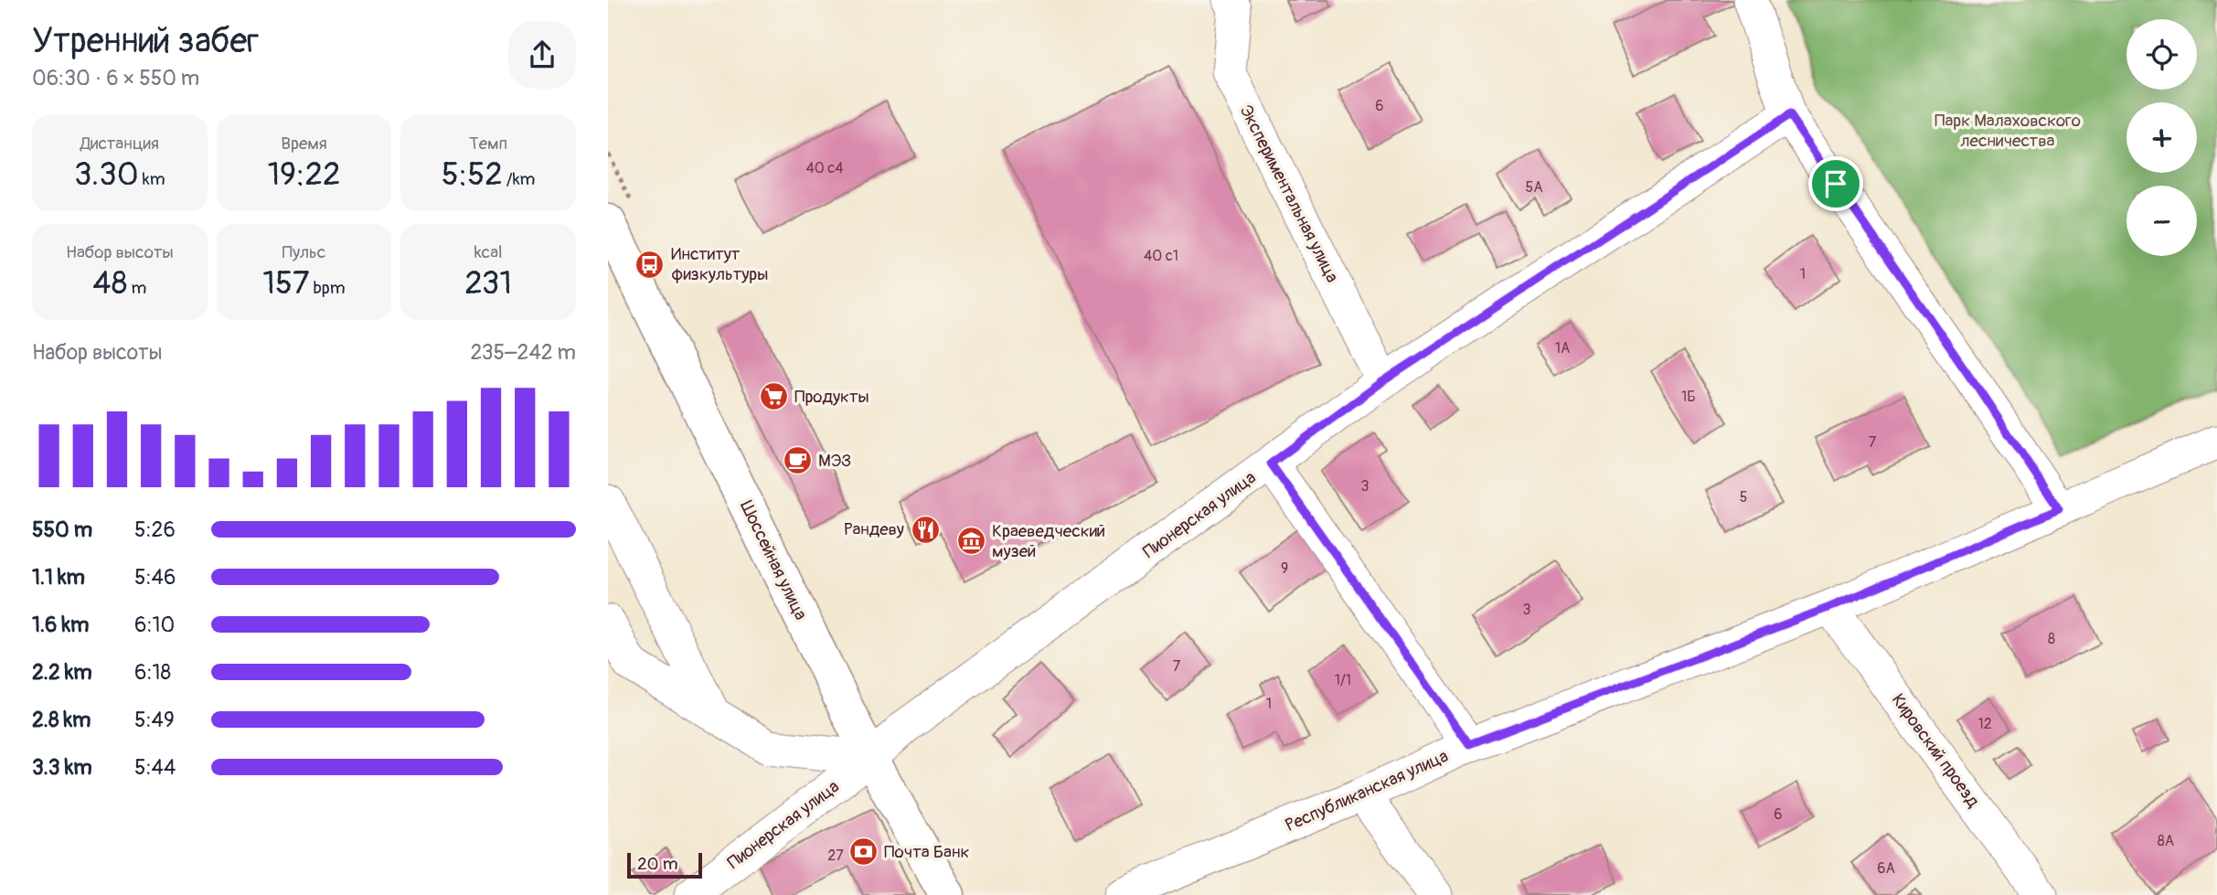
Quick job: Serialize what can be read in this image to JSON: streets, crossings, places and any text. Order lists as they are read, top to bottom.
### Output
{
  "streets": {
    "main road": ["Шоссейная улица"],
    "street": [
      "Экспериментальная улица",
      "Пионерская улица",
      "Кировский проезд",
      "Республиканская улица"
    ]
  },
  "crossings": [
    ["Экспериментальная улица", "Пионерская улица"],
    ["Пионерская улица", "Шоссейная улица"],
    ["Кировский проезд", "Республиканская улица"]
  ],
  "parks": ["Парк Малаховского лесничества"],
  "places": {
    "bus stop": ["Институт физкультуры"],
    "supermarket": ["Продукты"],
    "cafe": ["МЭЗ"],
    "restaurant": ["Рандеву"],
    "museum": ["Краеведческий музей"],
    "bank": ["Почта Банк"]
  },
  "house_numbers": [
    "6",
    "40 с4",
    "5А",
    "40 с1",
    "1",
    "1А",
    "1Б",
    "7",
    "3",
    "5",
    "9",
    "3",
    "8",
    "7",
    "1/1",
    "1",
    "12",
    "6",
    "8А",
    "27",
    "6А"
  ],
  "scale_bar": "20 m",
  "page": {
    "heading": ["Утренний забег", "06:30 · 6 × 550 m"],
    "map_buttons": ["+", "−"],
    "stats": [
      ["Дистанция", "3.30 km"],
      ["Время", "19:22"],
      ["Темп", "5:52 /km"],
      ["Набор высоты", "48 m"],
      ["Пульс", "157 bpm"],
      ["kcal", "231"]
    ],
    "chart": ["Набор высоты", "235–242 m"],
    "list": [
      {
        "name": "550 m",
        "note": "5:26"
      },
      {
        "name": "1.1 km",
        "note": "5:46"
      },
      {
        "name": "1.6 km",
        "note": "6:10"
      },
      {
        "name": "2.2 km",
        "note": "6:18"
      },
      {
        "name": "2.8 km",
        "note": "5:49"
      },
      {
        "name": "3.3 km",
        "note": "5:44"
      }
    ],
    "scale": "20 m"
  }
}
